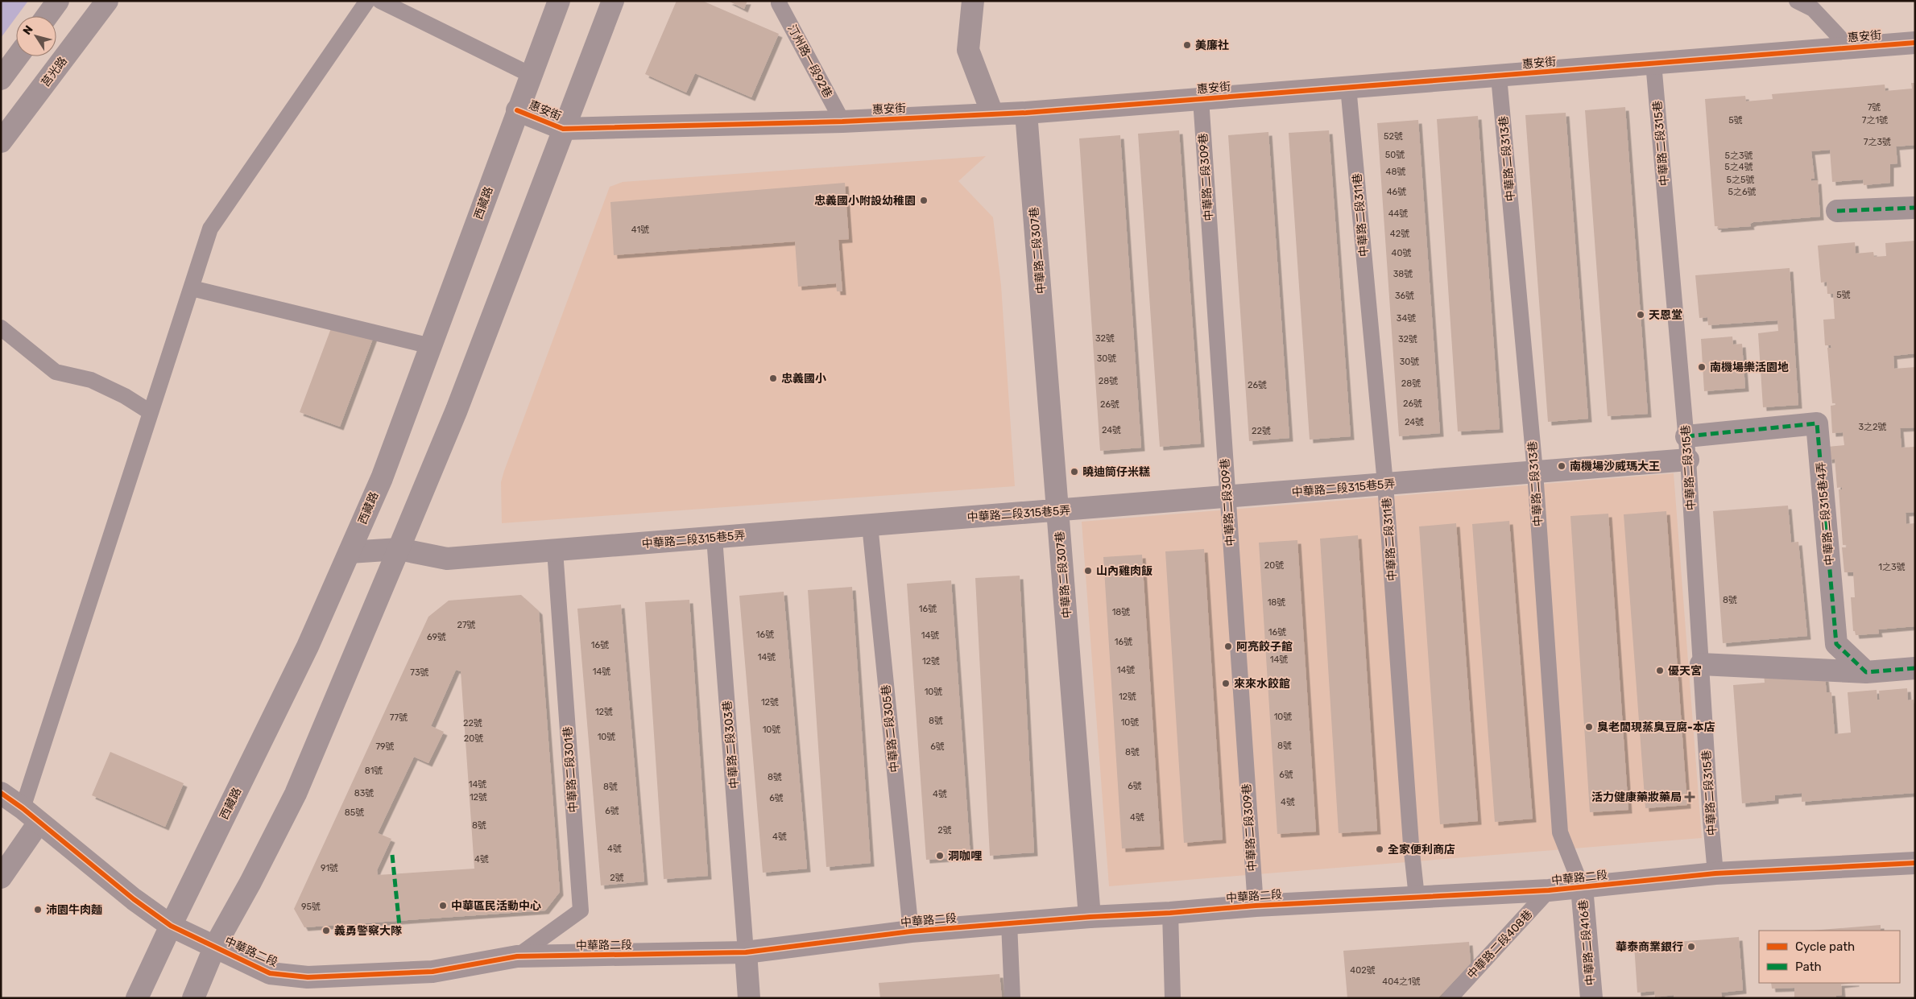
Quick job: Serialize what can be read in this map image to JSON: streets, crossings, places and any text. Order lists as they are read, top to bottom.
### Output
{
  "streets": {
    "street": [
      "惠安街",
      "莒光路",
      "西藏路",
      "中華路二段307巷",
      "中華路二段315巷5弄",
      "中華路二段315巷4弄",
      "中華路二段",
      "中華路二段416巷"
    ],
    "lane": [
      "汀州路一段92巷",
      "中華路二段315巷",
      "中華路二段313巷",
      "中華路二段309巷",
      "中華路二段311巷",
      "中華路二段305巷",
      "中華路二段303巷",
      "中華路二段301巷",
      "中華路二段408巷"
    ]
  },
  "crossings": [
    ["惠安街", "汀州路一段92巷"],
    ["惠安街", "中華路二段315巷"],
    ["惠安街", "中華路二段313巷"],
    ["惠安街", "中華路二段309巷"],
    ["惠安街", "西藏路"],
    ["惠安街", "中華路二段311巷"],
    ["惠安街", "中華路二段307巷"],
    ["中華路二段315巷", "中華路二段315巷5弄"],
    ["中華路二段315巷", "中華路二段315巷4弄"],
    ["中華路二段315巷", "中華路二段"],
    ["中華路二段313巷", "中華路二段315巷5弄"],
    ["中華路二段313巷", "中華路二段"],
    ["中華路二段313巷", "中華路二段416巷"],
    ["中華路二段309巷", "中華路二段315巷5弄"],
    ["中華路二段309巷", "中華路二段"],
    ["西藏路", "中華路二段315巷5弄"],
    ["西藏路", "中華路二段"],
    ["中華路二段311巷", "中華路二段315巷5弄"],
    ["中華路二段311巷", "中華路二段"],
    ["中華路二段307巷", "中華路二段315巷5弄"],
    ["中華路二段307巷", "中華路二段"],
    ["中華路二段315巷5弄", "中華路二段305巷"],
    ["中華路二段315巷5弄", "中華路二段303巷"],
    ["中華路二段315巷5弄", "中華路二段301巷"],
    ["中華路二段305巷", "中華路二段"],
    ["中華路二段303巷", "中華路二段"],
    ["中華路二段301巷", "中華路二段"],
    ["中華路二段", "中華路二段416巷"],
    ["中華路二段", "中華路二段408巷"]
  ],
  "places": {
    "other": [
      "美廉社",
      "忠義國小附設幼稚園",
      "天恩堂",
      "南機場樂活園地",
      "忠義國小",
      "南機場沙威瑪大王",
      "曉迪筒仔米糕",
      "山內雞肉飯",
      "阿亮餃子館",
      "優天宮",
      "來來水餃館",
      "臭老闆現蒸臭豆腐-本店",
      "全家便利商店",
      "洞咖哩",
      "中華區民活動中心",
      "沛園牛肉麵",
      "義勇警察大隊",
      "華泰商業銀行"
    ],
    "health": ["活力健康藥妝藥局"]
  },
  "house_numbers": [
    "7號",
    "5號",
    "7之1號",
    "52號",
    "7之3號",
    "50號",
    "5之3號",
    "5之4號",
    "48號",
    "5之5號",
    "46號",
    "5之6號",
    "44號",
    "41號",
    "42號",
    "40號",
    "38號",
    "5號",
    "36號",
    "34號",
    "32號",
    "32號",
    "30號",
    "30號",
    "28號",
    "28號",
    "26號",
    "26號",
    "26號",
    "24號",
    "3之2號",
    "24號",
    "22號",
    "20號",
    "1之3號",
    "8號",
    "18號",
    "16號",
    "18號",
    "27號",
    "16號",
    "16號",
    "14號",
    "69號",
    "16號",
    "16號",
    "14號",
    "14號",
    "12號",
    "14號",
    "14號",
    "73號",
    "10號",
    "12號",
    "12號",
    "12號",
    "10號",
    "77號",
    "8號",
    "10號",
    "22號",
    "10號",
    "10號",
    "20號",
    "8號",
    "79號",
    "6號",
    "8號",
    "81號",
    "6號",
    "8號",
    "14號",
    "6號",
    "8號",
    "83號",
    "4號",
    "12號",
    "6號",
    "4號",
    "6號",
    "85號",
    "4號",
    "8號",
    "2號",
    "4號",
    "4號",
    "4號",
    "91號",
    "2號",
    "95號",
    "402號",
    "404之1號"
  ],
  "legend": ["Cycle path", "Path"],
  "north": "top left"
}
